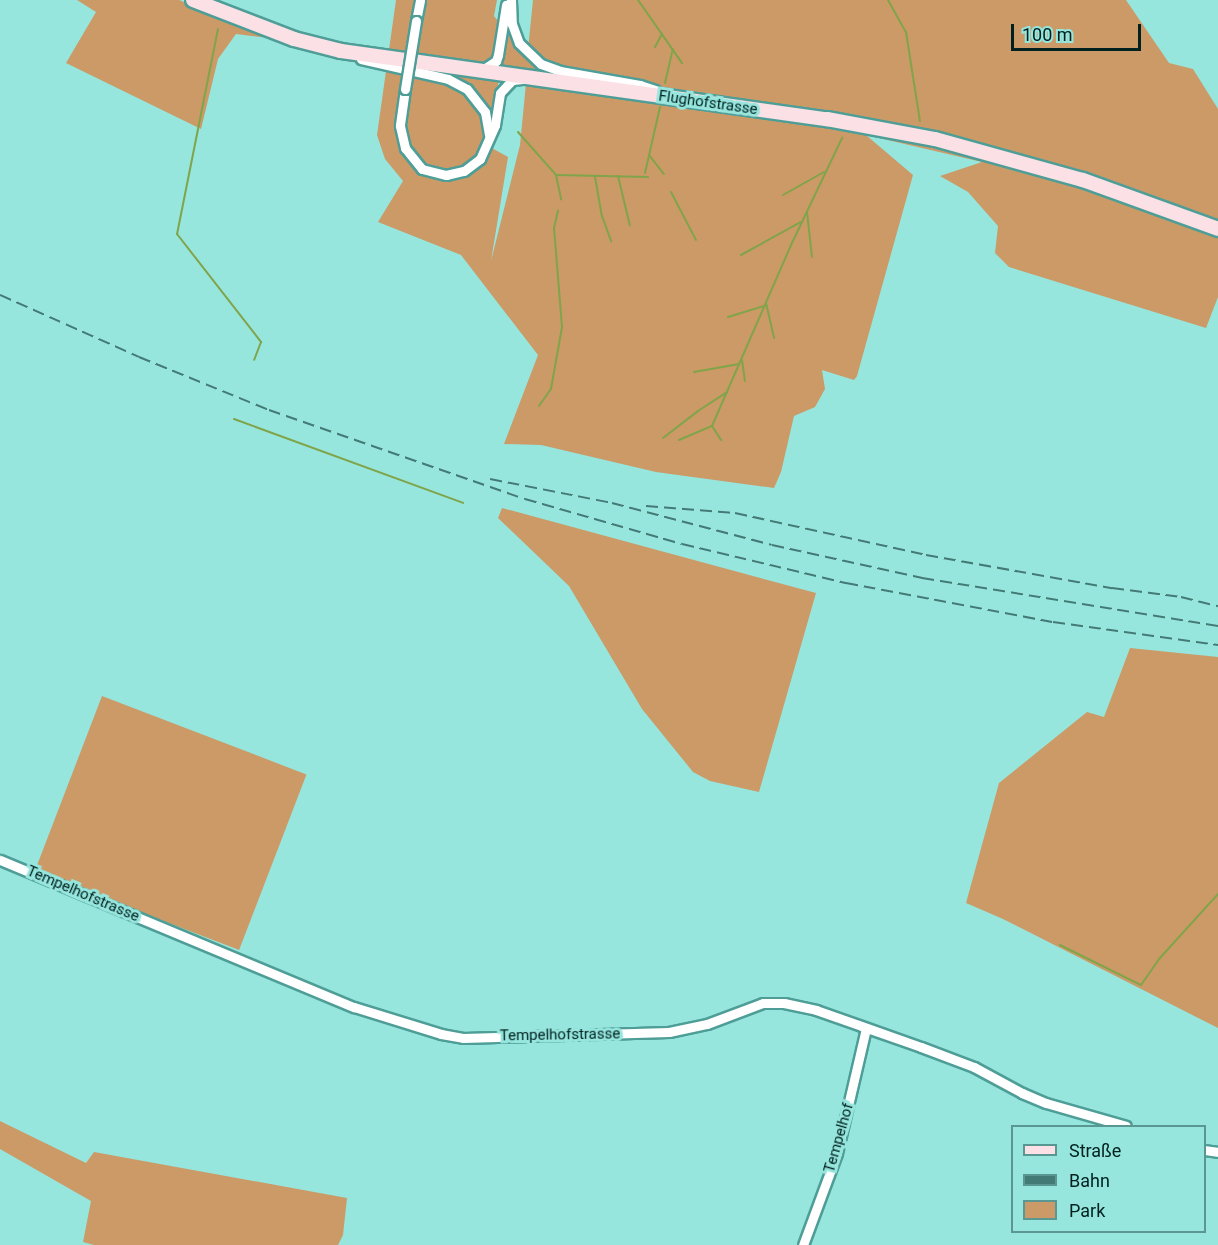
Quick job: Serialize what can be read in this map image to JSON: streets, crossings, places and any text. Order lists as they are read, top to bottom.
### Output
{
  "streets": {
    "main road": ["Flughofstrasse"],
    "street": ["Tempelhofstrasse", "Tempelhof"]
  },
  "crossings": [
    ["Tempelhofstrasse", "Tempelhof"]
  ],
  "legend": ["Straße", "Bahn", "Park"],
  "scale_bar": "100 m"
}
